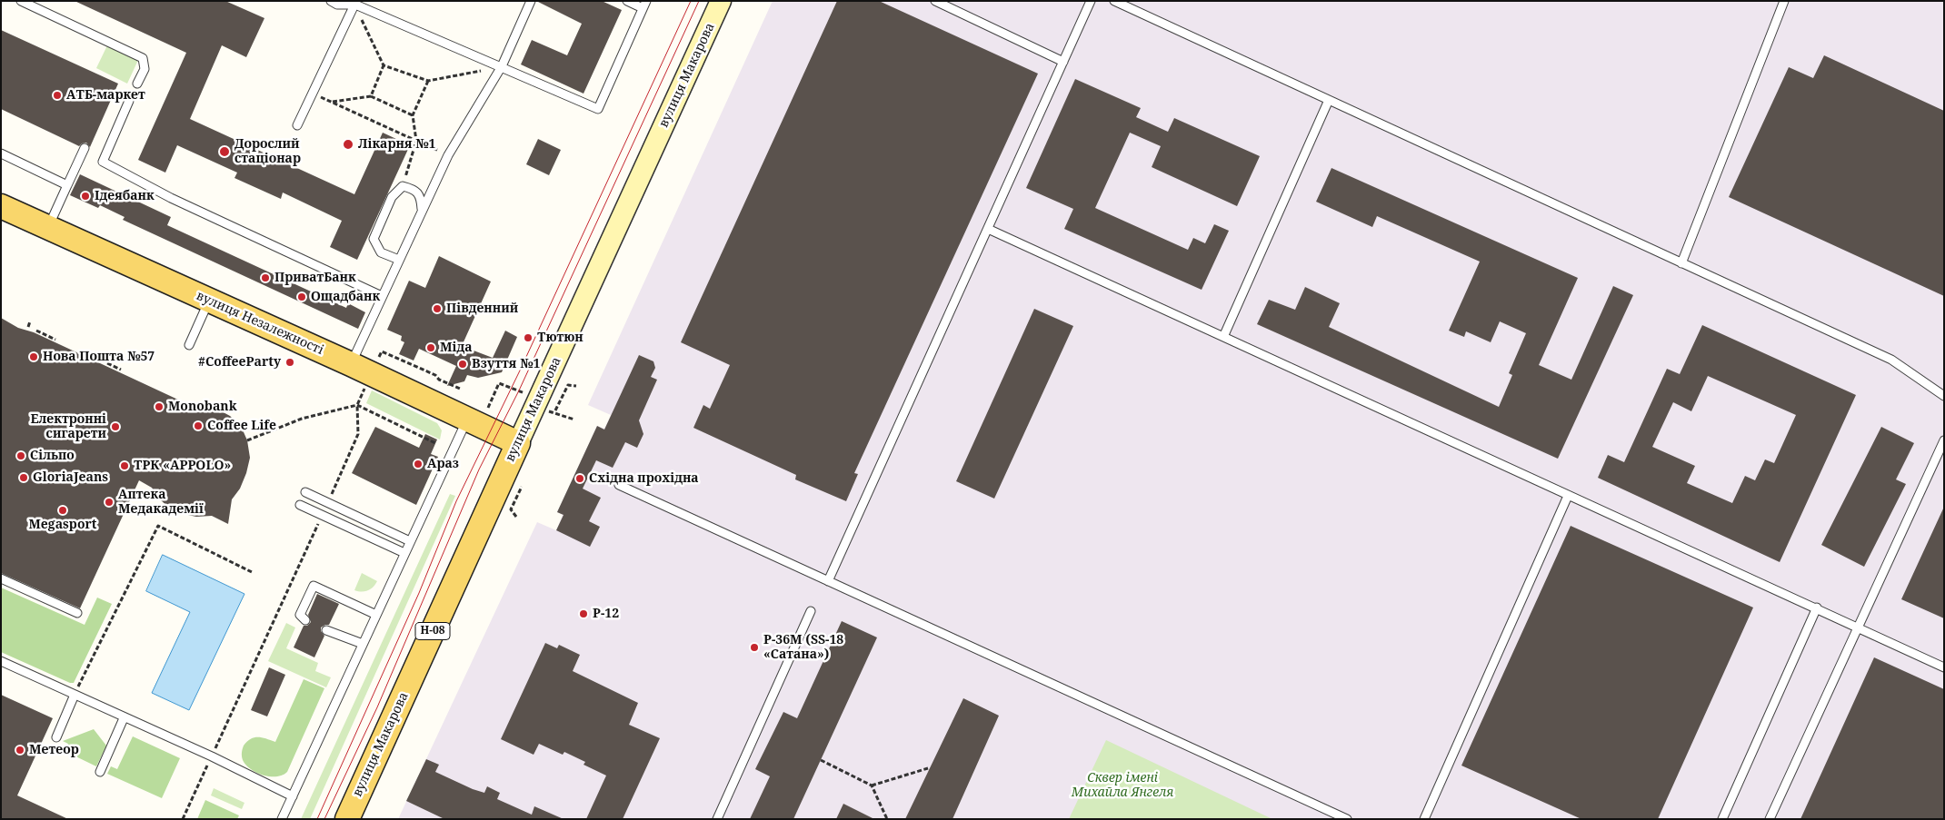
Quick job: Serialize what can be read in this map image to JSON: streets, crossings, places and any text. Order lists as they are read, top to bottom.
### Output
{
  "streets": {
    "main road": ["вулиця Макарова", "вулиця Незалежності", "Н-08"]
  },
  "crossings": [
    ["вулиця Макарова", "вулиця Незалежності"]
  ],
  "parks": ["Сквер імені Михайла Янгеля"],
  "places": [
    "АТБ-маркет",
    "Лікарня №1",
    "Дорослий стаціонар",
    "Ідеябанк",
    "ПриватБанк",
    "Ощадбанк",
    "Південний",
    "Тютюн",
    "Міда",
    "Нова Пошта №57",
    "#CoffeeParty",
    "Взуття №1",
    "Monobank",
    "Coffee Life",
    "Електронні сигарети",
    "Сільпо",
    "Араз",
    "ТРК «APPOLO»",
    "GloriaJeans",
    "Східна прохідна",
    "Аптека Медакадемії",
    "Megasport",
    "Р-12",
    "Р-36М (SS-18 «Сатана»)",
    "Метеор"
  ]
}
